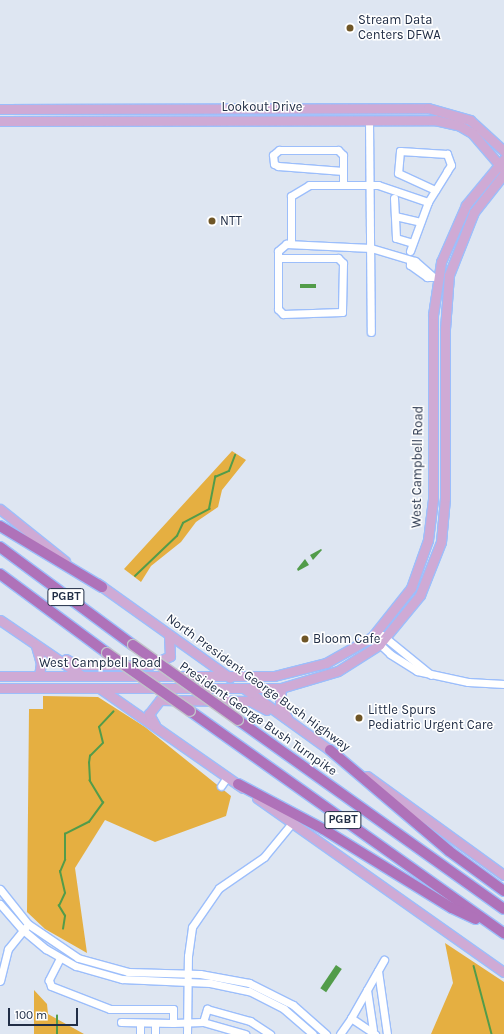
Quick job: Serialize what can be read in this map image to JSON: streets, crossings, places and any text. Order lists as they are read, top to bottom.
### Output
{
  "streets": {
    "highway": ["PGBT", "President George Bush Turnpike"],
    "main road": ["Lookout Drive", "West Campbell Road", "North President George Bush Highway"]
  },
  "crossings": [
    ["Lookout Drive", "West Campbell Road"],
    ["West Campbell Road", "North President George Bush Highway"]
  ],
  "places": [
    "Stream Data Centers DFWA",
    "NTT",
    "Bloom Cafe",
    "Little Spurs Pediatric Urgent Care"
  ],
  "scale_bar": "100 m"
}
